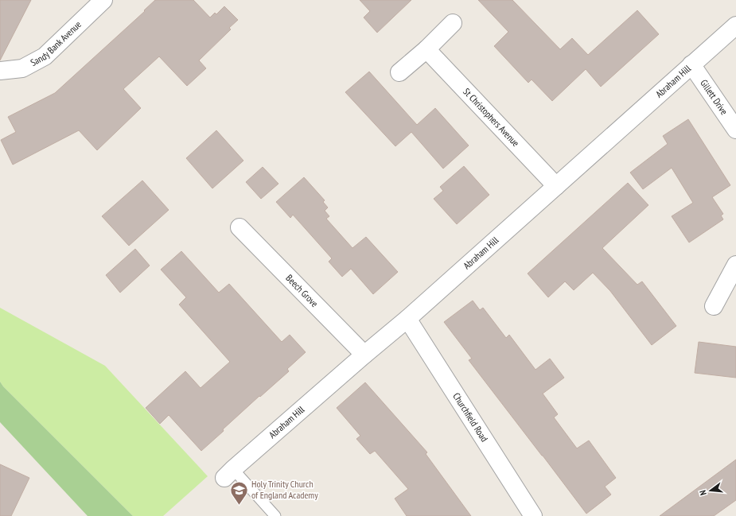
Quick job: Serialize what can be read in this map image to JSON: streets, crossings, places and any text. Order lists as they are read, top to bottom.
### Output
{
  "streets": {
    "street": [
      "Sandy Bank Avenue",
      "Abraham Hill",
      "Gillett Drive",
      "St Christophers Avenue",
      "Beech Grove",
      "Churchfield Road"
    ]
  },
  "crossings": [
    ["Abraham Hill", "Gillett Drive"],
    ["Abraham Hill", "St Christophers Avenue"],
    ["Abraham Hill", "Beech Grove"],
    ["Abraham Hill", "Churchfield Road"]
  ],
  "places": {
    "school or university": ["Holy Trinity Church of England Academy"]
  },
  "north": "left"
}
